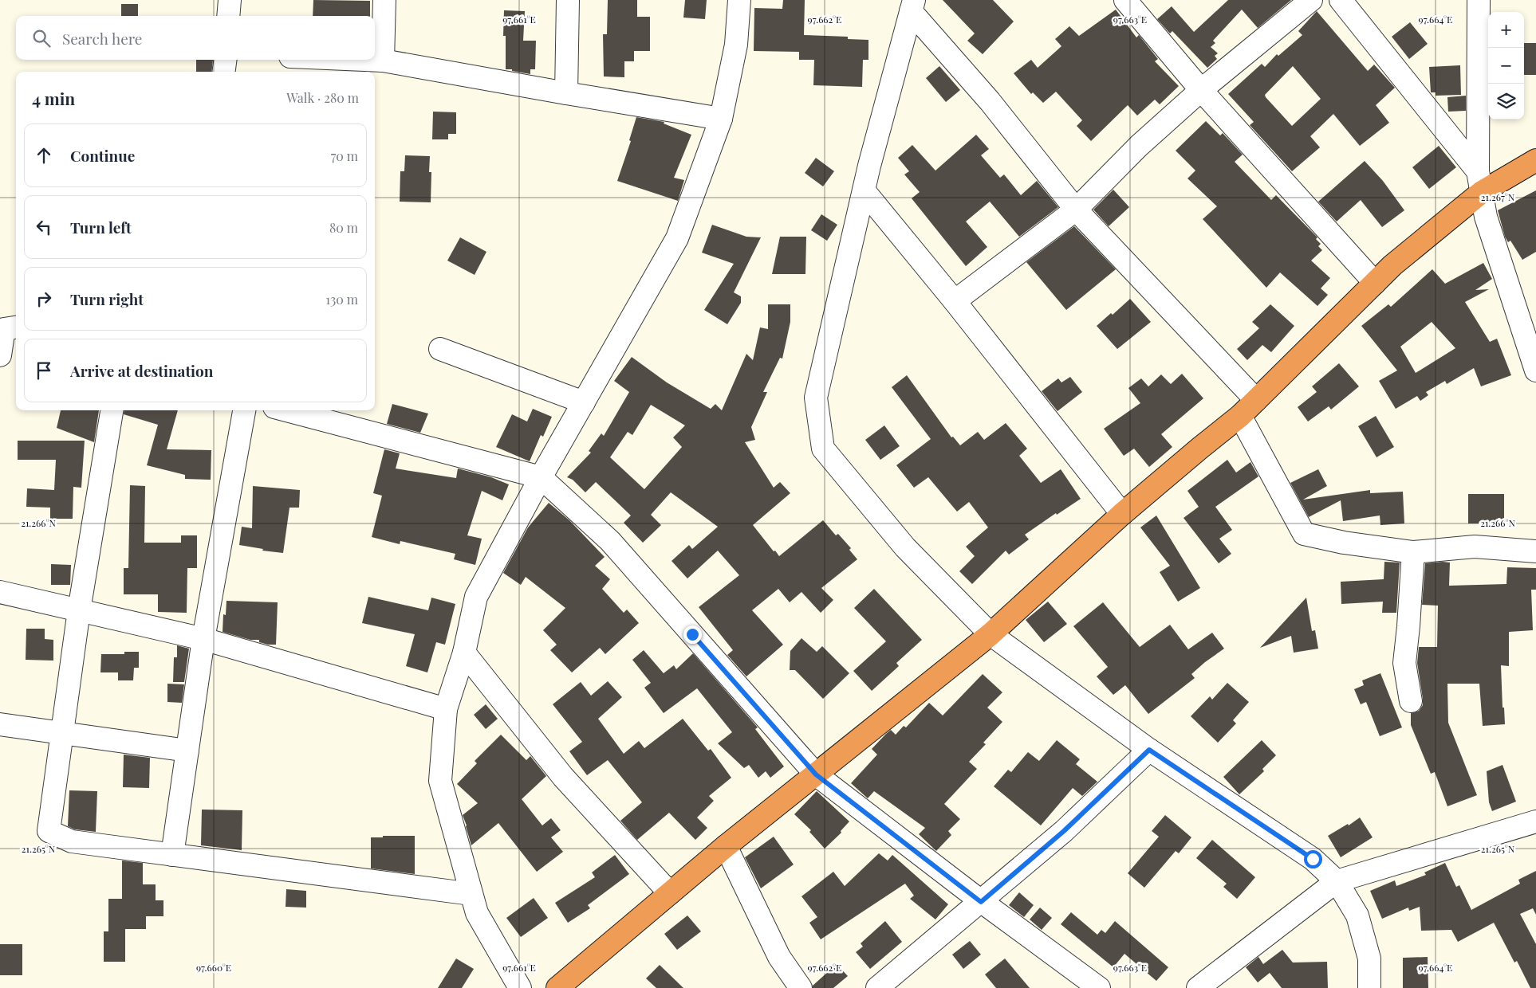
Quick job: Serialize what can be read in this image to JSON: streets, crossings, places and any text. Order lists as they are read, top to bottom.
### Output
{
  "page": {
    "map_buttons": ["+", "−"],
    "search": "Search here",
    "heading": ["4 min", "Walk · 280 m"],
    "list": [
      ["Continue", "70 m"],
      ["Turn left", "80 m"],
      ["Turn right", "130 m"],
      "Arrive at destination"
    ]
  },
  "coordinates": [
    "97.661°E",
    "97.662°E",
    "97.663°E",
    "97.664°E",
    "21.267°N",
    "21.266°N",
    "21.265°N",
    "97.660°E"
  ]
}
